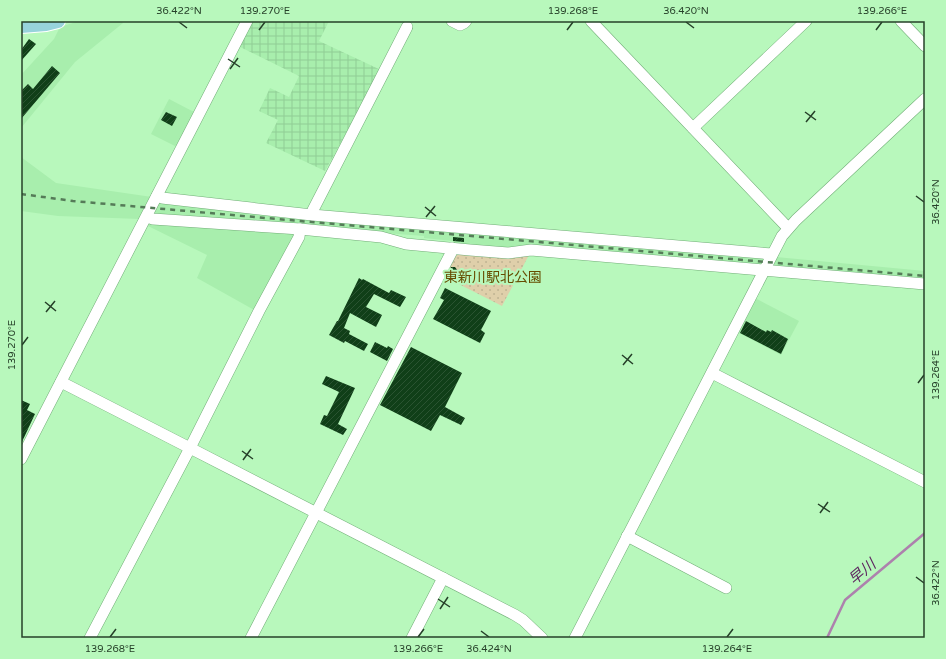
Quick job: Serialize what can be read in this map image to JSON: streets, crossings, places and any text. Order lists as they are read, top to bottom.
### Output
{
  "water": ["早川"],
  "parks": ["東新川駅北公園"],
  "coordinates": [
    "36.422°N",
    "139.270°E",
    "139.268°E",
    "36.420°N",
    "139.266°E",
    "139.264°E",
    "36.424°N"
  ]
}
